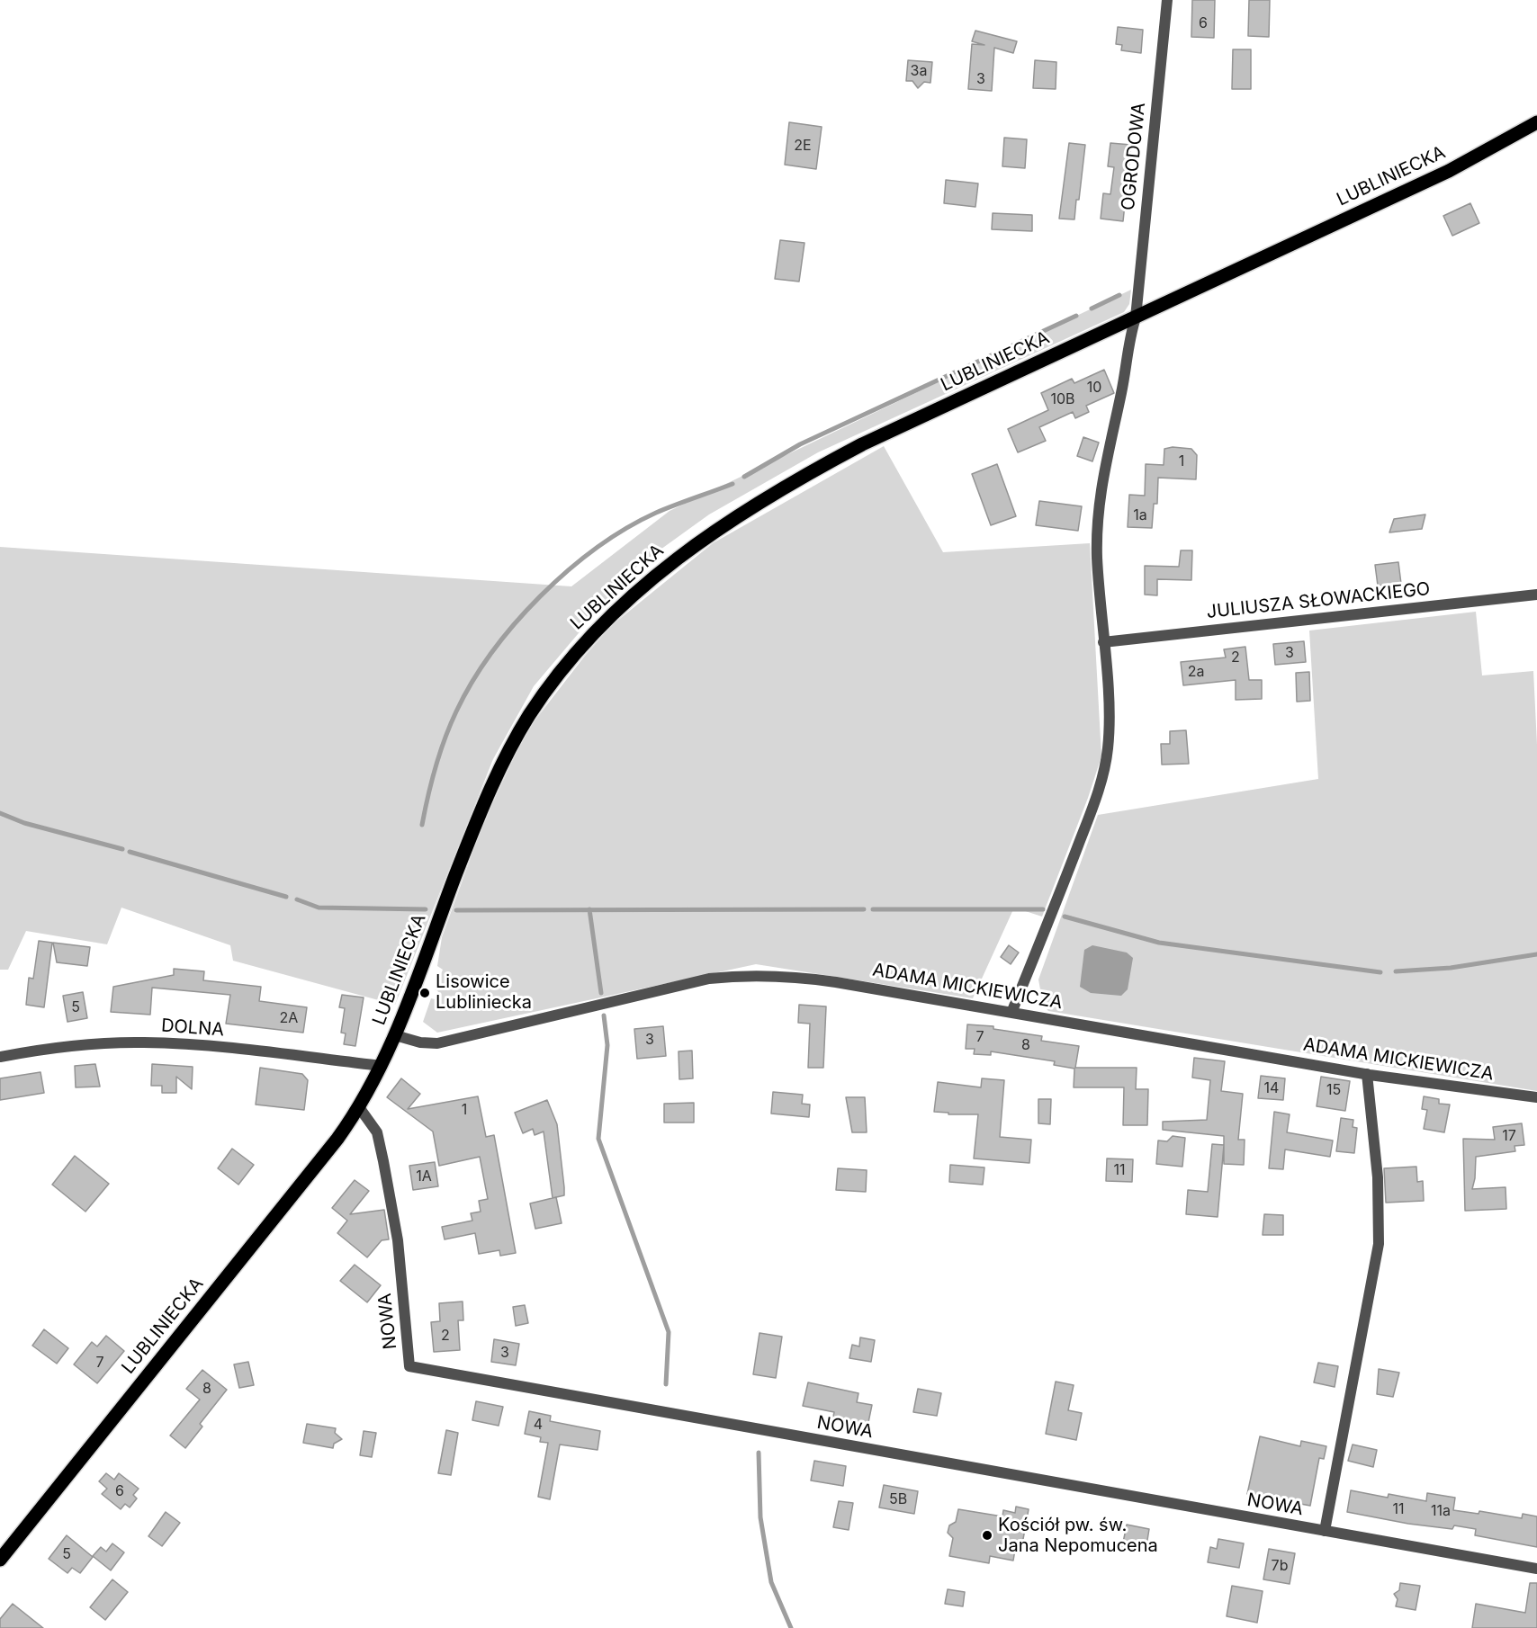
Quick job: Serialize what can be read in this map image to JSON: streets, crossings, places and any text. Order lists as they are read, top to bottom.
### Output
{
  "streets": {
    "main road": ["LUBLINIECKA"],
    "street": [
      "OGRODOWA",
      "JULIUSZA SŁOWACKIEGO",
      "ADAMA MICKIEWICZA",
      "DOLNA",
      "NOWA"
    ]
  },
  "crossings": [
    ["OGRODOWA", "LUBLINIECKA"],
    ["OGRODOWA", "JULIUSZA SŁOWACKIEGO"],
    ["OGRODOWA", "ADAMA MICKIEWICZA"],
    ["LUBLINIECKA", "ADAMA MICKIEWICZA"],
    ["LUBLINIECKA", "DOLNA"],
    ["LUBLINIECKA", "NOWA"]
  ],
  "places": ["Lisowice Lubliniecka", "Kościół pw. św. Jana Nepomucena"],
  "house_numbers": [
    "6",
    "3a",
    "3",
    "2E",
    "10",
    "10B",
    "1",
    "1a",
    "3",
    "2",
    "2a",
    "5",
    "2A",
    "7",
    "3",
    "8",
    "14",
    "15",
    "1",
    "17",
    "11",
    "1A",
    "2",
    "3",
    "7",
    "8",
    "4",
    "6",
    "5B",
    "11",
    "11a",
    "5",
    "7b"
  ]
}
